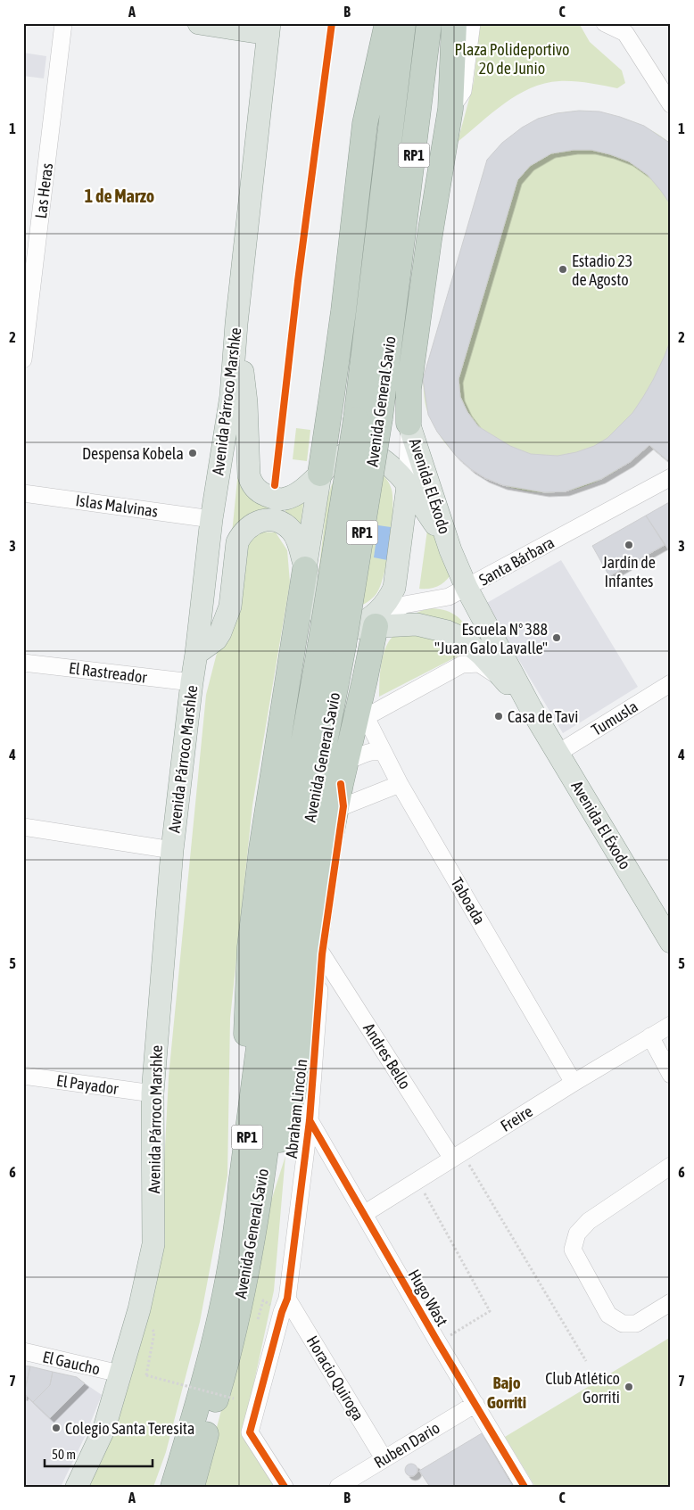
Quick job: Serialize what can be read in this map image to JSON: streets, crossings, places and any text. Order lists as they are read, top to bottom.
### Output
{
  "streets": {
    "highway": ["RP1", "Avenida General Savio"],
    "main road": ["Avenida Párroco Marshke", "Avenida El Éxodo"],
    "street": [
      "Las Heras",
      "Islas Malvinas",
      "Santa Bárbara",
      "El Rastreador",
      "Tumusla",
      "Taboada",
      "Andres Bello",
      "El Payador",
      "Abraham Lincoln",
      "Freire",
      "Hugo Wast",
      "El Gaucho",
      "Horacio Quiroga",
      "Ruben Dario"
    ]
  },
  "crossings": [
    ["Avenida Párroco Marshke", "Avenida El Éxodo"],
    ["Avenida Párroco Marshke", "Islas Malvinas"],
    ["Avenida Párroco Marshke", "El Rastreador"],
    ["Avenida Párroco Marshke", "El Payador"],
    ["Avenida Párroco Marshke", "El Gaucho"],
    ["Avenida El Éxodo", "Santa Bárbara"],
    ["Avenida El Éxodo", "Tumusla"],
    ["Taboada", "Freire"],
    ["Andres Bello", "Abraham Lincoln"],
    ["Andres Bello", "Freire"],
    ["Abraham Lincoln", "Hugo Wast"],
    ["Abraham Lincoln", "Horacio Quiroga"],
    ["Freire", "Hugo Wast"],
    ["Hugo Wast", "Ruben Dario"],
    ["Horacio Quiroga", "Ruben Dario"]
  ],
  "districts": ["1 de Marzo", "Bajo Gorriti"],
  "parks": ["Plaza Polideportivo 20 de Junio"],
  "places": [
    "Estadio 23 de Agosto",
    "Despensa Kobela",
    "Jardín de Infantes",
    "Escuela N° 388 \"Juan Galo Lavalle\"",
    "Casa de Tavi",
    "Club Atlético Gorriti",
    "Colegio Santa Teresita"
  ],
  "scale_bar": "50 m",
  "grid": {
    "columns": ["A", "B", "C"],
    "rows": [
      "1",
      "2",
      "3",
      "4",
      "5",
      "6",
      "7"
    ]
  }
}
